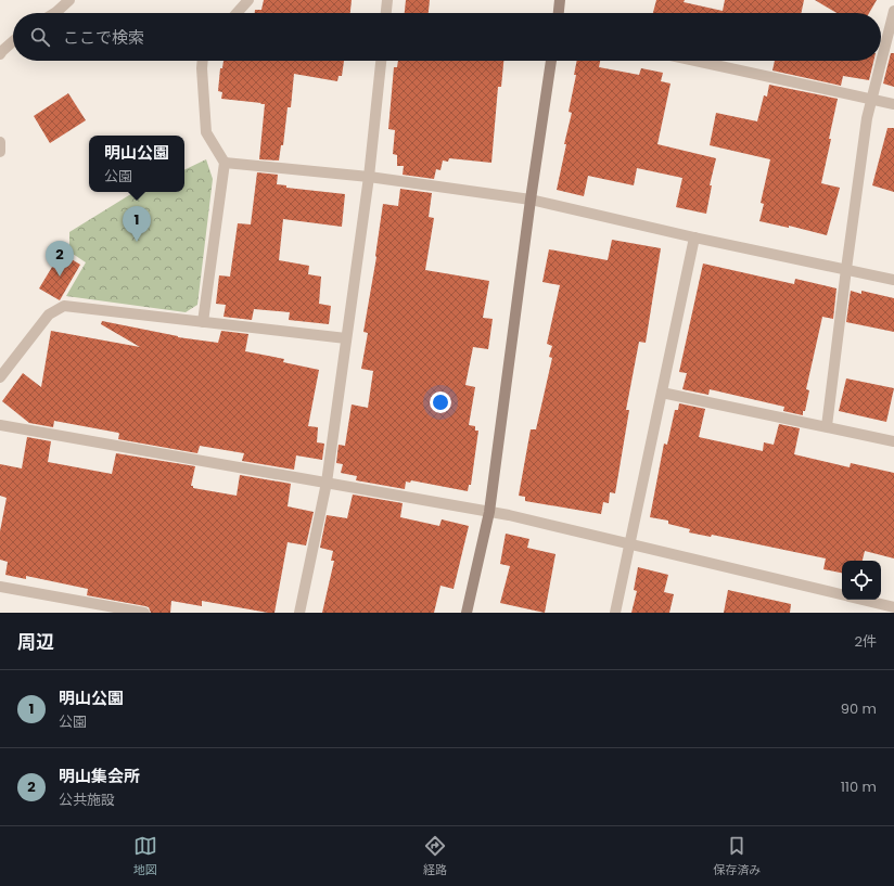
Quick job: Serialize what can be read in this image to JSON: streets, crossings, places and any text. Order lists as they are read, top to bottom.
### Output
{
  "page": {
    "search": "ここで検索",
    "popup": ["明山公園", "公園"],
    "pins": ["1", "2"],
    "heading": ["周辺", "2件"],
    "list": [
      {
        "mark": "1",
        "name": "明山公園",
        "note": "公園",
        "value": "90 m"
      },
      {
        "mark": "2",
        "name": "明山集会所",
        "note": "公共施設",
        "value": "110 m"
      }
    ],
    "nav": ["地図", "経路", "保存済み"]
  }
}
